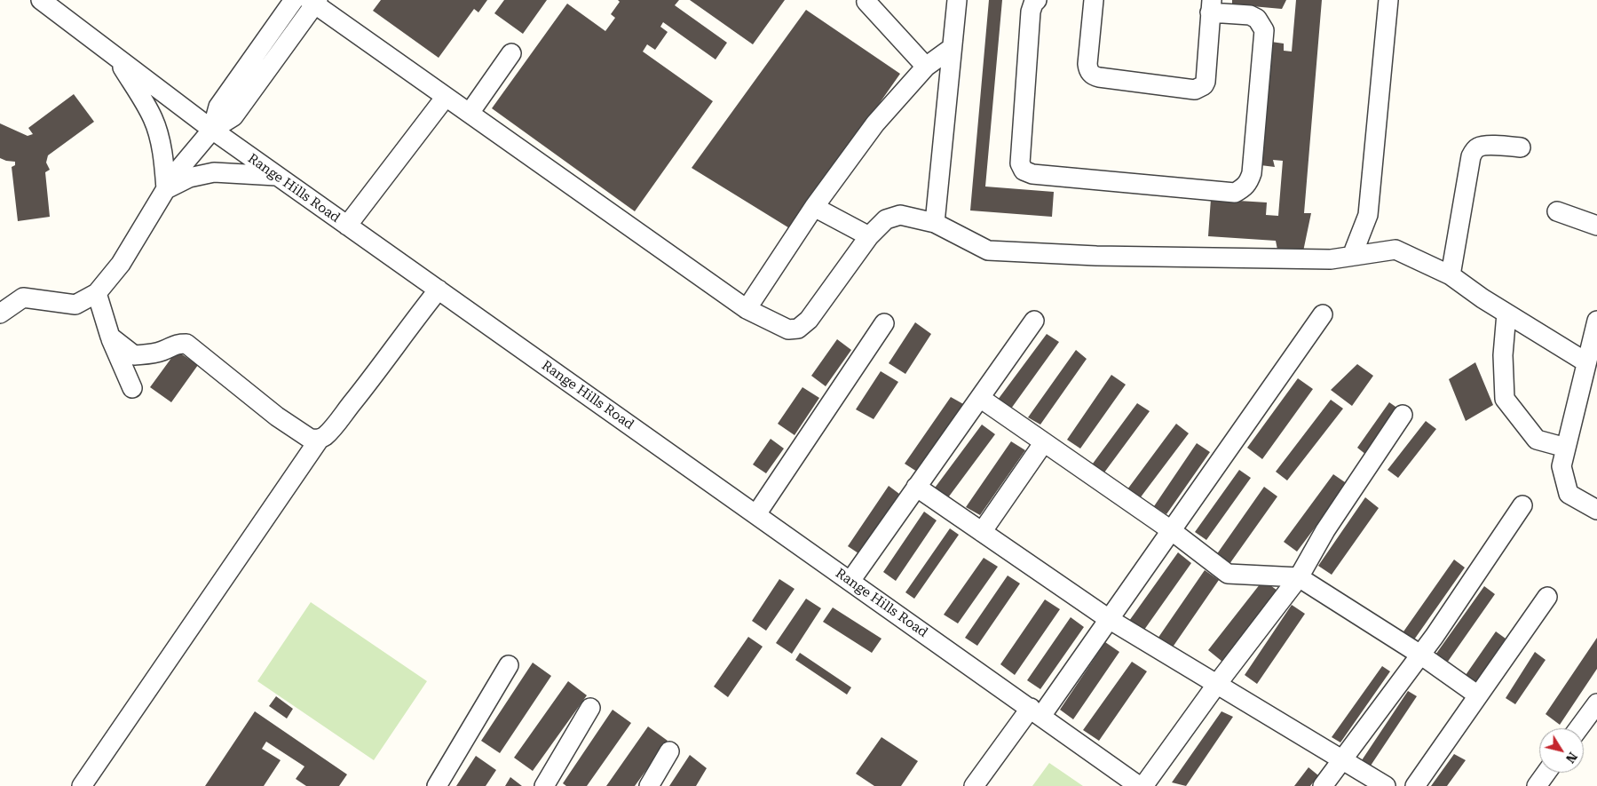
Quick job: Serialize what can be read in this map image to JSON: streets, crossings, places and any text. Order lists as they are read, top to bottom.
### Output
{
  "streets": {
    "street": ["Range Hills Road"]
  },
  "north": "bottom right"
}
